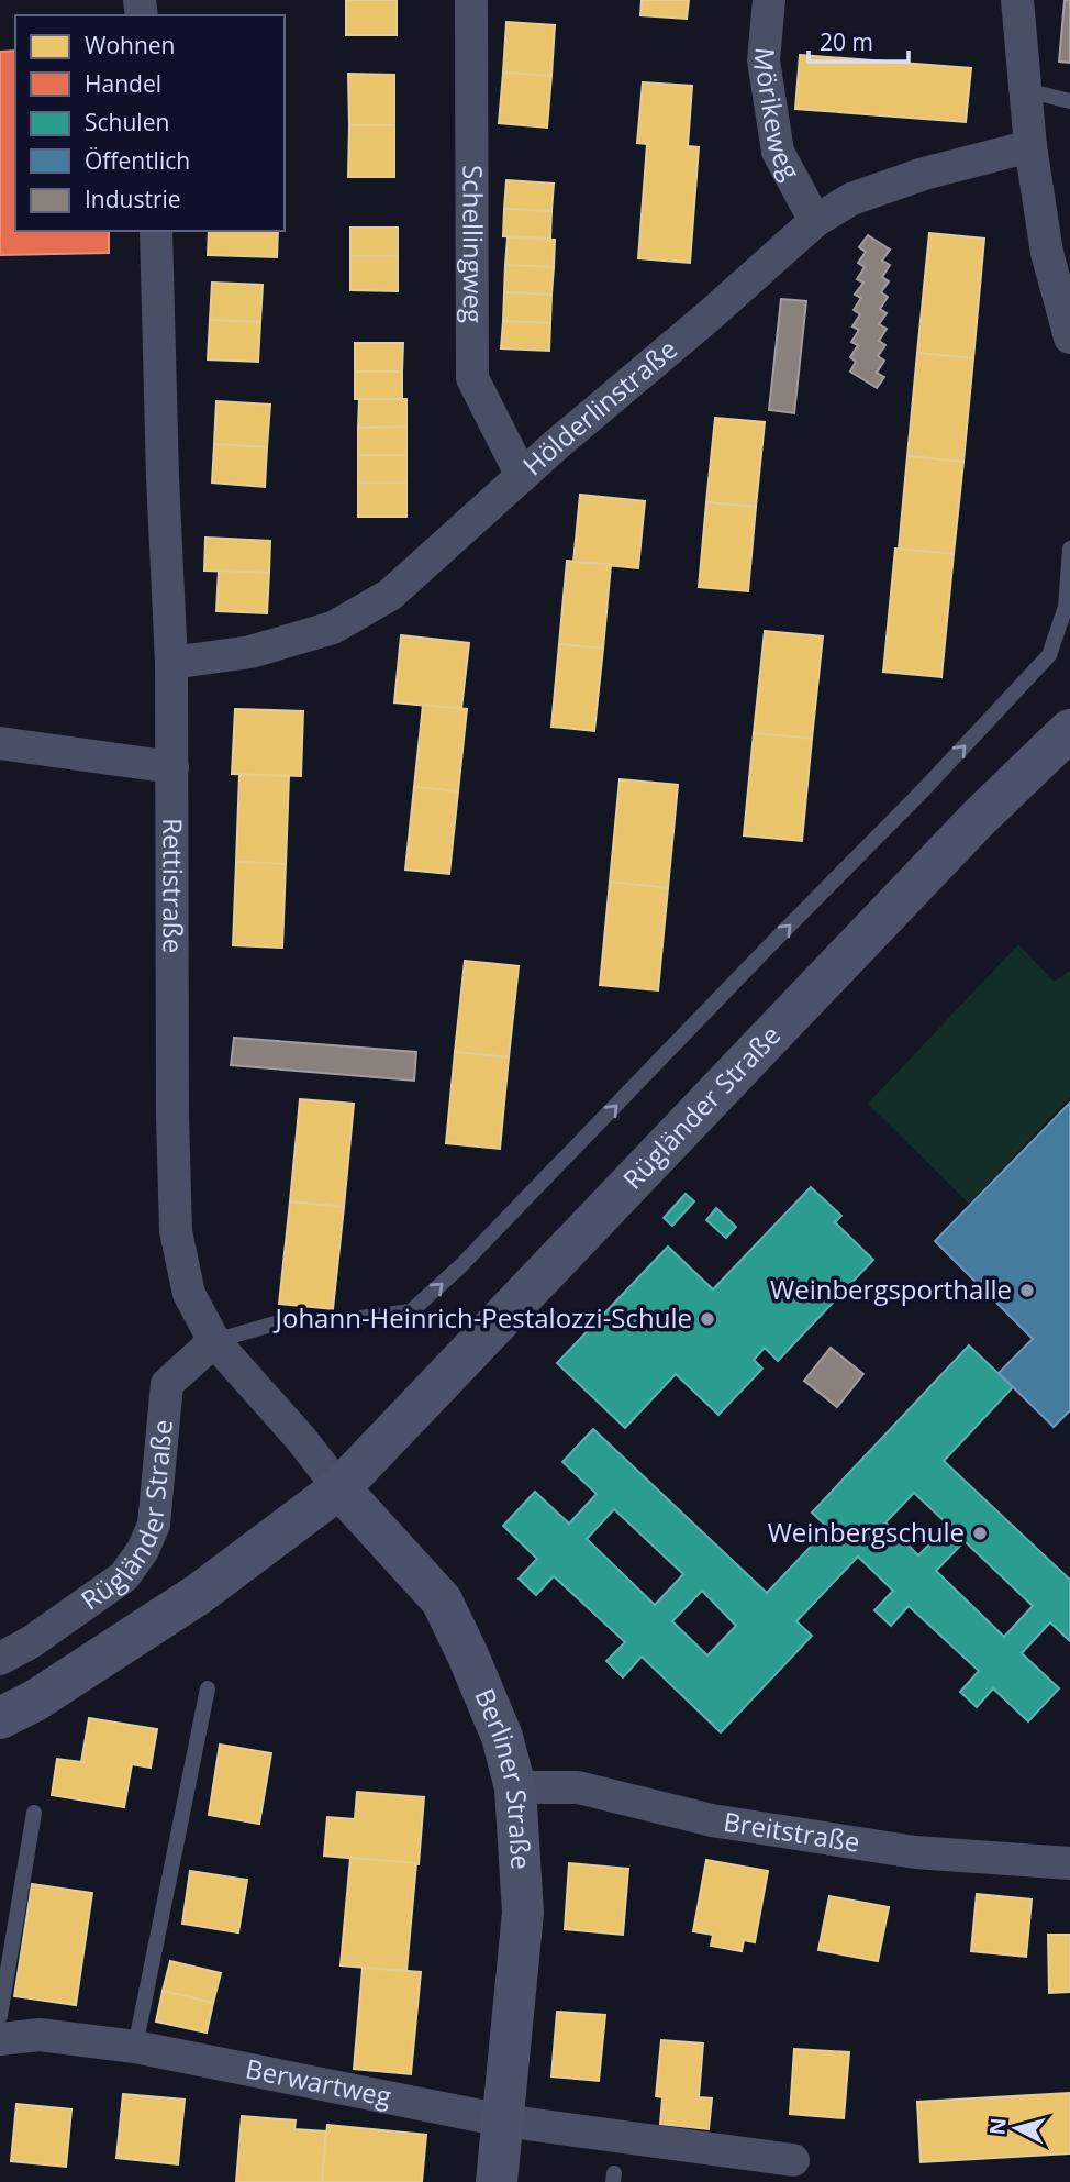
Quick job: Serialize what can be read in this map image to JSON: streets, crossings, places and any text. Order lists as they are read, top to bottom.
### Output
{
  "streets": {
    "main road": ["Rügländer Straße", "Berliner Straße"],
    "street": [
      "Mörikeweg",
      "Schellingweg",
      "Hölderlinstraße",
      "Rettistraße",
      "Breitstraße",
      "Berwartweg"
    ]
  },
  "crossings": [
    ["Mörikeweg", "Hölderlinstraße"],
    ["Schellingweg", "Hölderlinstraße"],
    ["Hölderlinstraße", "Rettistraße"],
    ["Rettistraße", "Rügländer Straße"],
    ["Rettistraße", "Berliner Straße"],
    ["Rügländer Straße", "Berliner Straße"],
    ["Berliner Straße", "Breitstraße"],
    ["Berliner Straße", "Berwartweg"]
  ],
  "places": ["Weinbergsporthalle", "Johann-Heinrich-Pestalozzi-Schule", "Weinbergschule"],
  "legend": [
    "Wohnen",
    "Handel",
    "Schulen",
    "Öffentlich",
    "Industrie"
  ],
  "scale_bar": "20 m",
  "north": "left"
}
